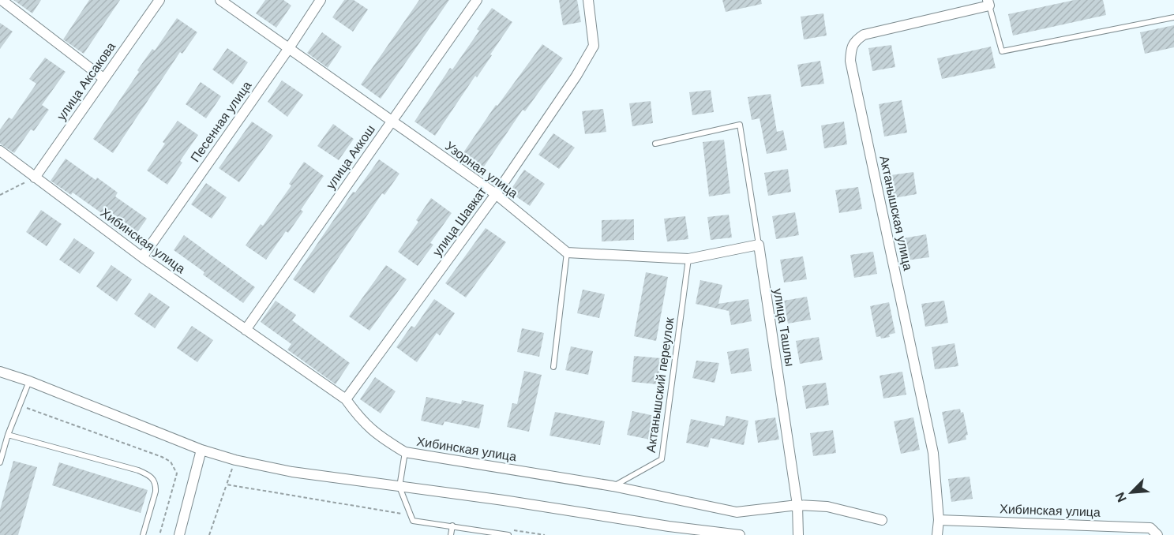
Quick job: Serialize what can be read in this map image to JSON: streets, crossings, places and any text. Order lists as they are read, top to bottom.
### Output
{
  "streets": {
    "street": [
      "улица Аксакова",
      "Песенная улица",
      "улица Аккош",
      "Узорная улица",
      "Актанышская улица",
      "улица Шавкат",
      "Хибинская улица",
      "улица Ташлы"
    ],
    "lane": ["Актанышский переулок"]
  },
  "crossings": [
    ["улица Аксакова", "Хибинская улица"],
    ["Песенная улица", "Узорная улица"],
    ["Песенная улица", "Хибинская улица"],
    ["улица Аккош", "Узорная улица"],
    ["улица Аккош", "Хибинская улица"],
    ["Узорная улица", "улица Шавкат"],
    ["Актанышская улица", "Хибинская улица"],
    ["улица Шавкат", "Хибинская улица"],
    ["Хибинская улица", "улица Ташлы"],
    ["Хибинская улица", "Актанышский переулок"]
  ],
  "north": "bottom left"
}
